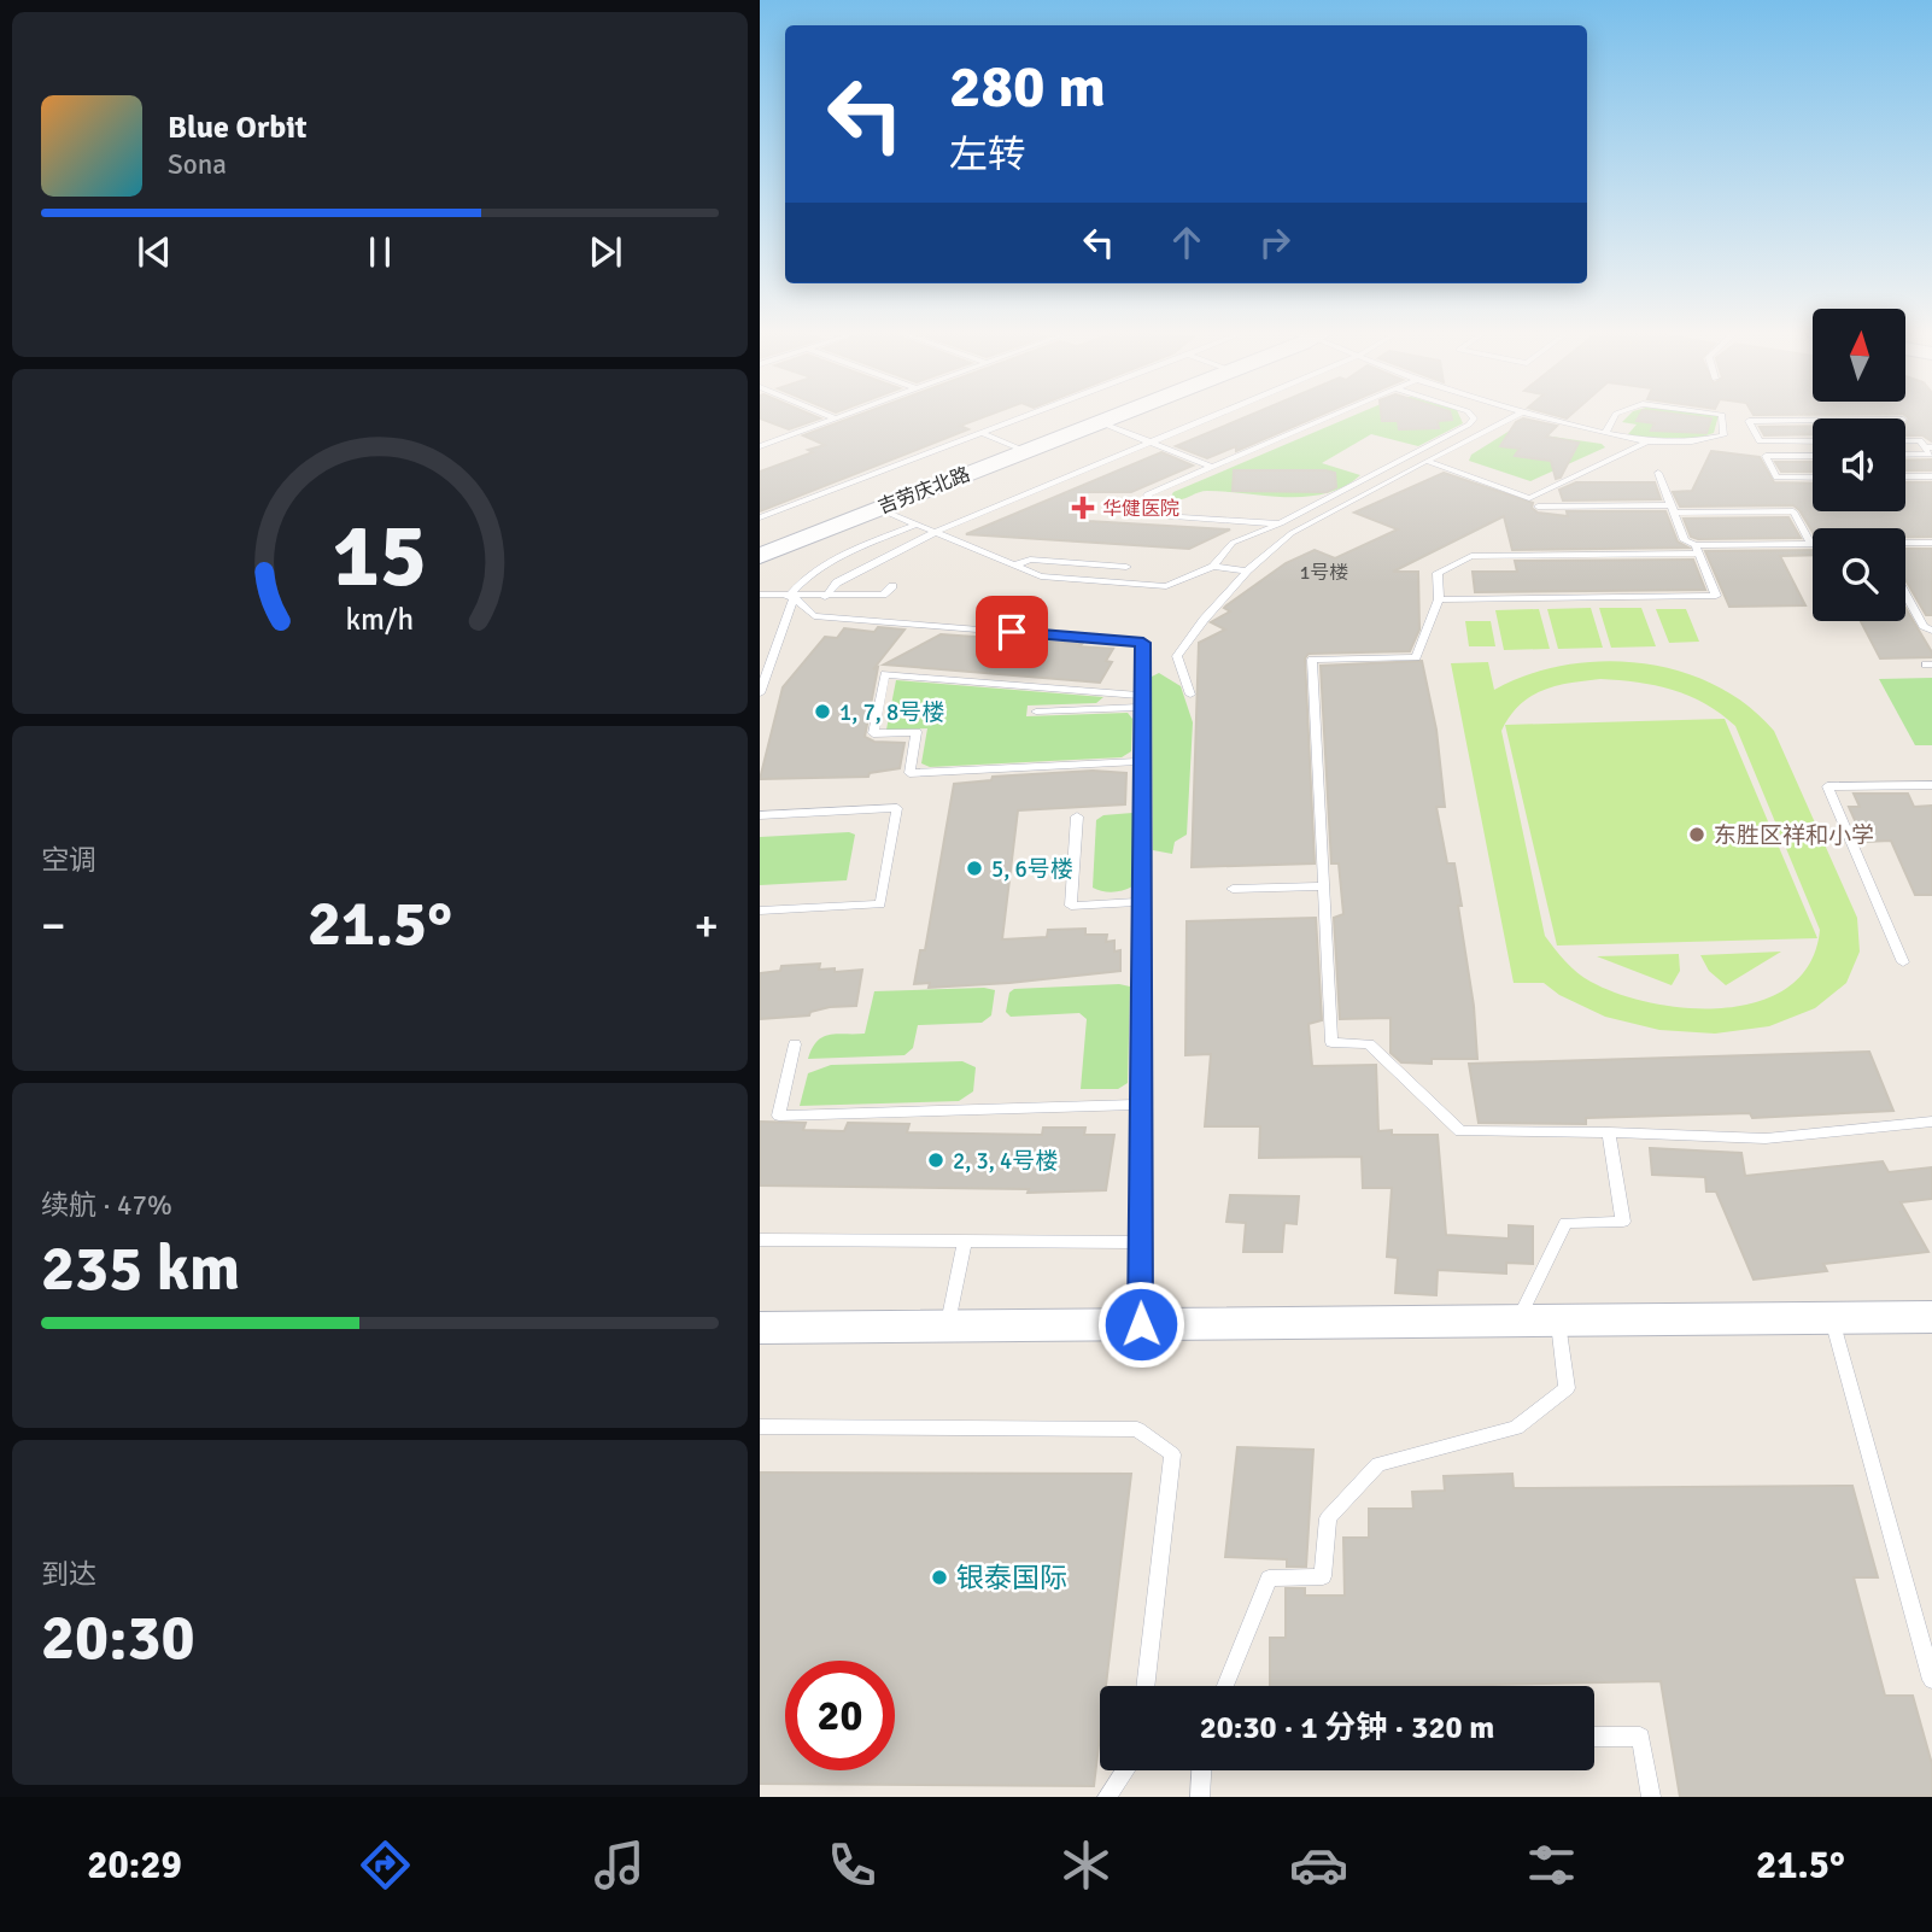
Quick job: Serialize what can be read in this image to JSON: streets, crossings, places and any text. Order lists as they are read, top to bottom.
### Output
{
  "streets": {
    "main road": ["吉劳庆北路"]
  },
  "places": {
    "health": ["华健医院"],
    "other": [
      "1, 7, 8号楼",
      "东胜区祥和小学",
      "5, 6号楼",
      "2, 3, 4号楼",
      "银泰国际"
    ]
  },
  "house_numbers": ["1号楼"],
  "north": "top",
  "page": {
    "turn": ["280 m", "左转"],
    "song": ["Blue Orbit", "Sona"],
    "tile": [
      "空调",
      ["续航 · 47%", "235 km"],
      ["到达", "20:30"]
    ],
    "heat": ["−", "21.5°", "+"],
    "limit": "20",
    "trip": "20:30 · 1 分钟 · 320 m",
    "tabs": ["20:29", "21.5°"],
    "gauge": ["15", "km/h"]
  }
}
